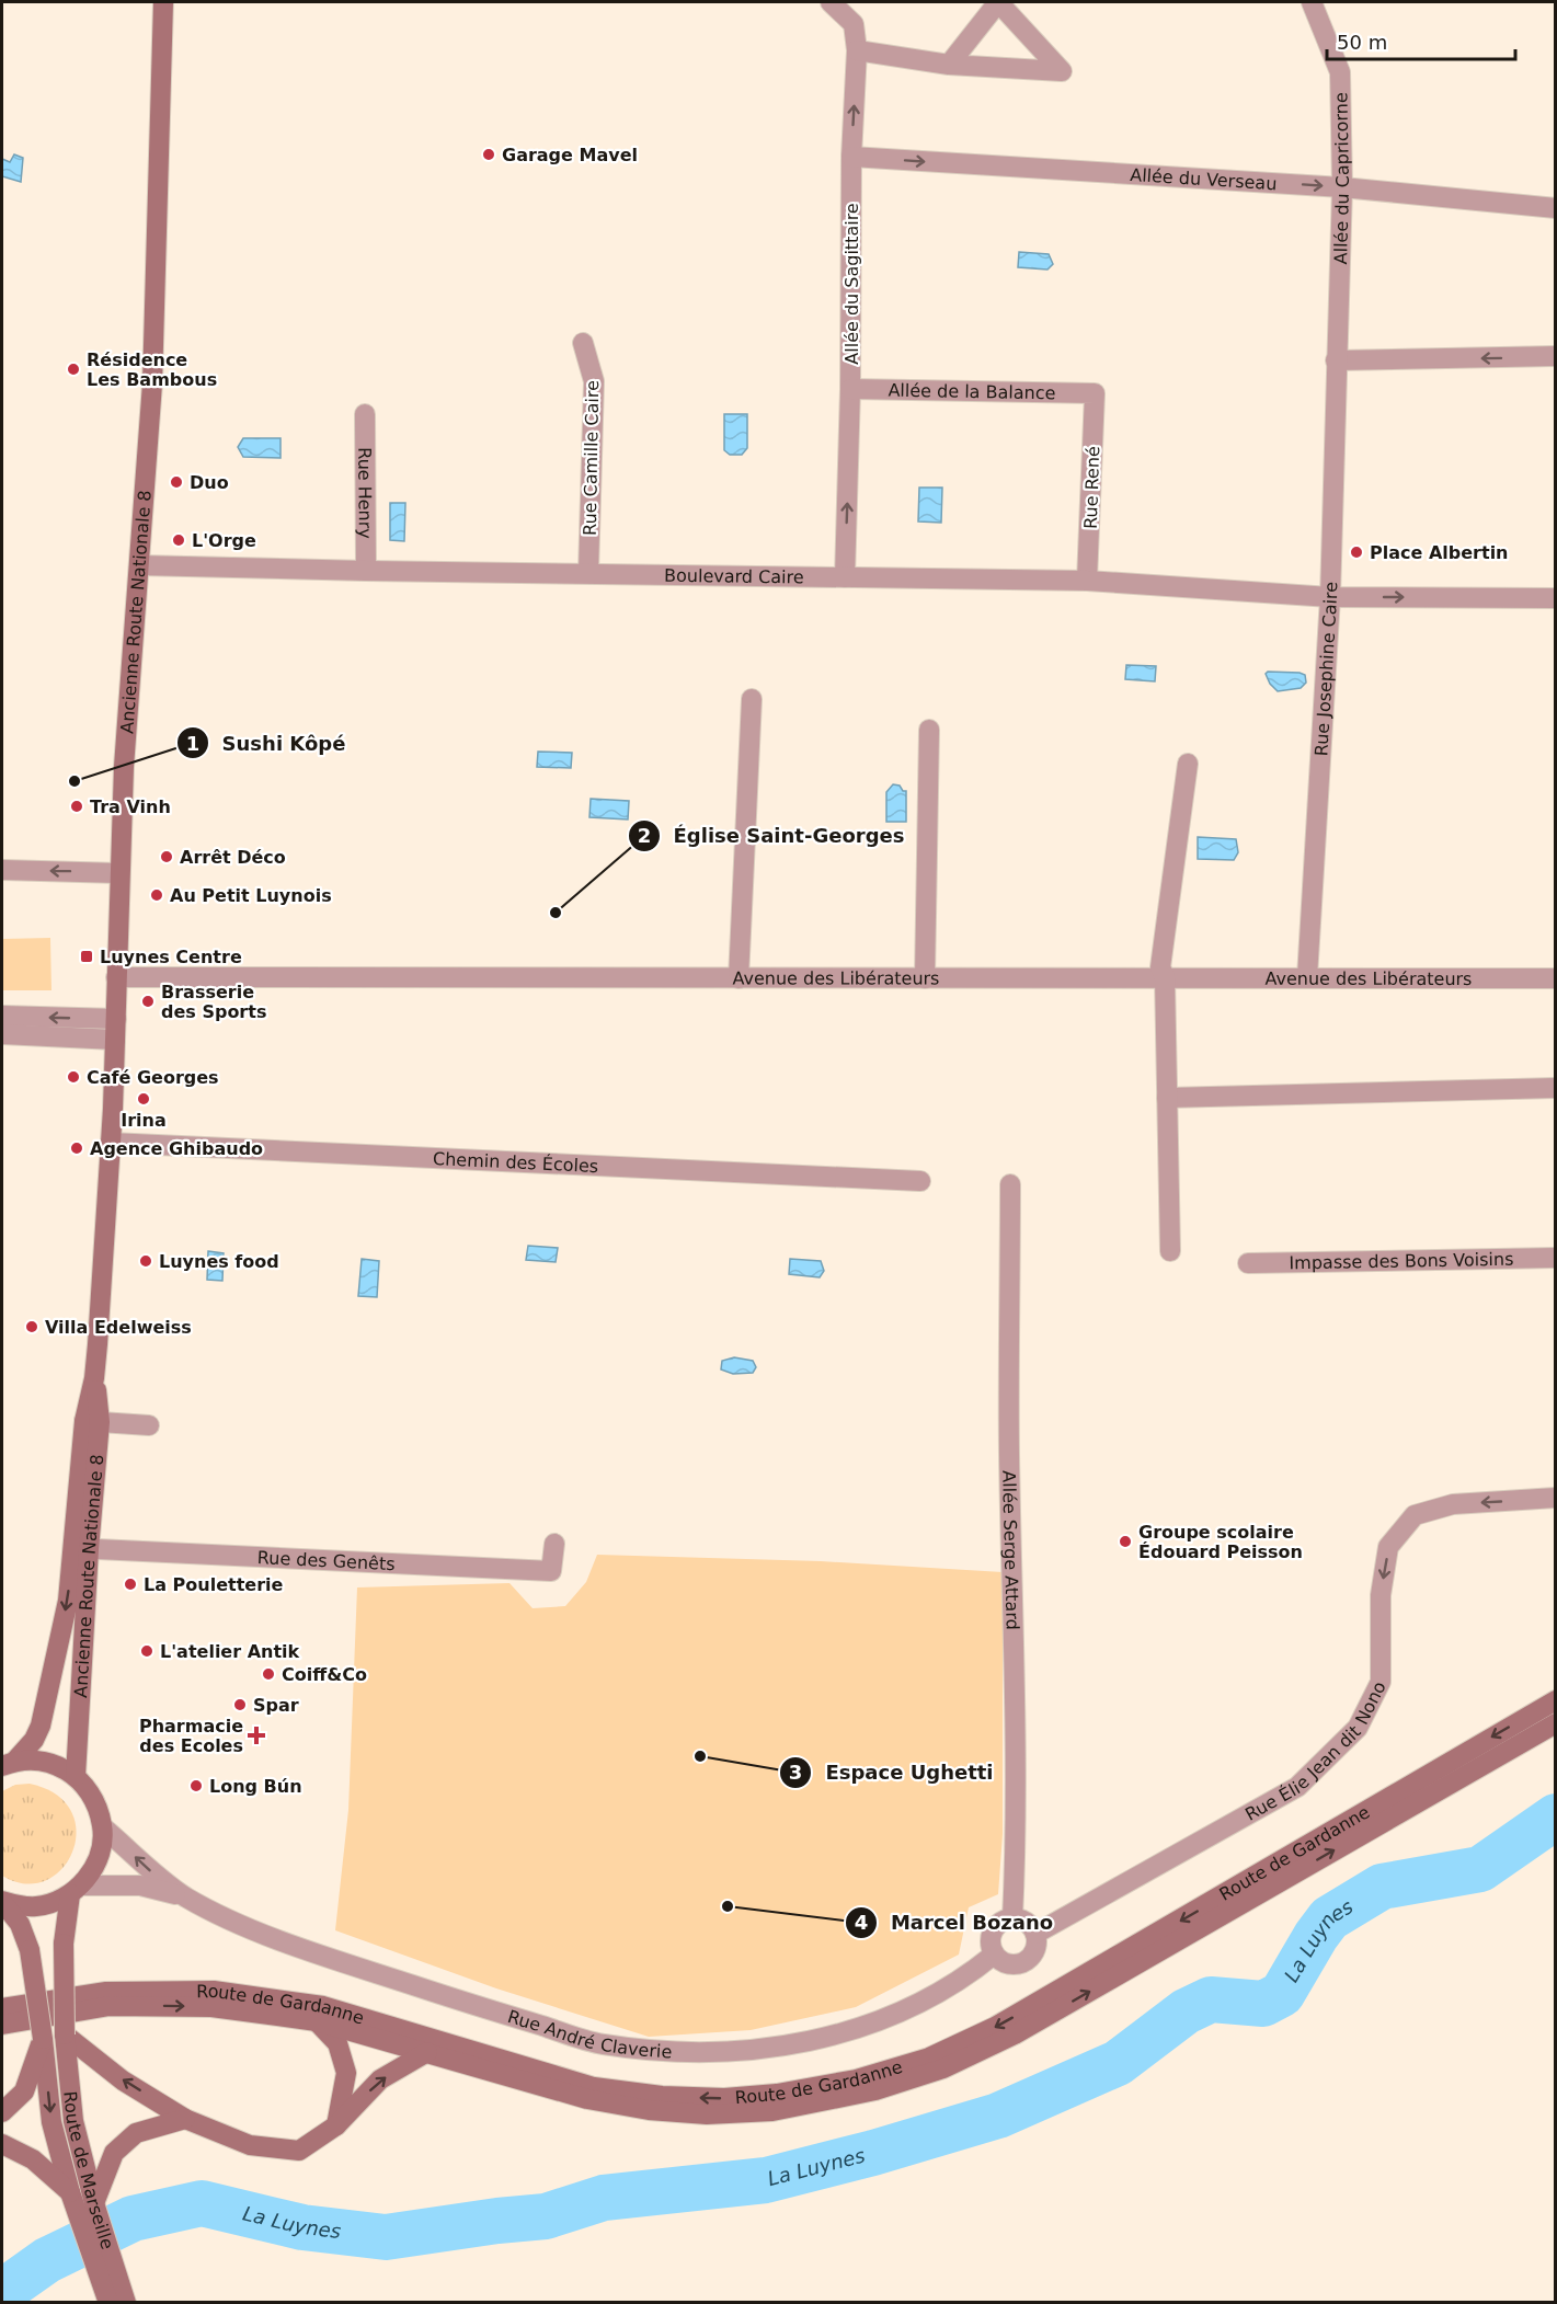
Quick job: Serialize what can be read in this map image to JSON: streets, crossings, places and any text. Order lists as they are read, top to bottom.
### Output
{
  "streets": {
    "main road": ["Ancienne Route Nationale 8", "Route de Gardanne", "Route de Marseille"],
    "street": [
      "Allée du Verseau",
      "Allée du Capricorne",
      "Allée du Sagittaire",
      "Allée de la Balance",
      "Rue Camille Caire",
      "Rue René",
      "Rue Henry",
      "Boulevard Caire",
      "Rue Josephine Caire",
      "Avenue des Libérateurs",
      "Chemin des Écoles",
      "Impasse des Bons Voisins",
      "Allée Serge Attard",
      "Rue des Genêts",
      "Rue Élie Jean dit Nono",
      "Rue André Claverie"
    ]
  },
  "crossings": [
    ["Allée du Verseau", "Allée du Capricorne"],
    ["Allée du Verseau", "Allée du Sagittaire"],
    ["Allée du Capricorne", "Rue Josephine Caire"],
    ["Allée du Sagittaire", "Allée de la Balance"],
    ["Allée du Sagittaire", "Boulevard Caire"],
    ["Allée de la Balance", "Rue René"],
    ["Rue Camille Caire", "Boulevard Caire"],
    ["Rue René", "Boulevard Caire"],
    ["Rue Henry", "Boulevard Caire"],
    ["Boulevard Caire", "Ancienne Route Nationale 8"],
    ["Boulevard Caire", "Rue Josephine Caire"],
    ["Ancienne Route Nationale 8", "Avenue des Libérateurs"],
    ["Ancienne Route Nationale 8", "Chemin des Écoles"],
    ["Ancienne Route Nationale 8", "Rue des Genêts"],
    ["Rue Josephine Caire", "Avenue des Libérateurs"],
    ["Allée Serge Attard", "Rue Élie Jean dit Nono"],
    ["Allée Serge Attard", "Rue André Claverie"],
    ["Rue Élie Jean dit Nono", "Rue André Claverie"],
    ["Rue André Claverie", "Route de Marseille"]
  ],
  "one_way": ["Allée du Verseau", "Allée du Sagittaire", "Rue Élie Jean dit Nono"],
  "water": ["La Luynes"],
  "places": {
    "other": [
      "Garage Mavel",
      "Résidence Les Bambous",
      "Duo",
      "L'Orge",
      "Place Albertin",
      "Sushi Kôpé",
      "Tra Vinh",
      "Arrêt Déco",
      "Au Petit Luynois",
      "Église Saint-Georges",
      "Brasserie des Sports",
      "Café Georges",
      "Irina",
      "Agence Ghibaudo",
      "Luynes food",
      "Villa Edelweiss",
      "Groupe scolaire Édouard Peisson",
      "La Pouletterie",
      "L'atelier Antik",
      "Coiff&Co",
      "Spar",
      "Espace Ughetti",
      "Long Bún",
      "Marcel Bozano"
    ],
    "transit": ["Luynes Centre"],
    "health": ["Pharmacie des Ecoles"]
  },
  "scale_bar": "50 m"
}
